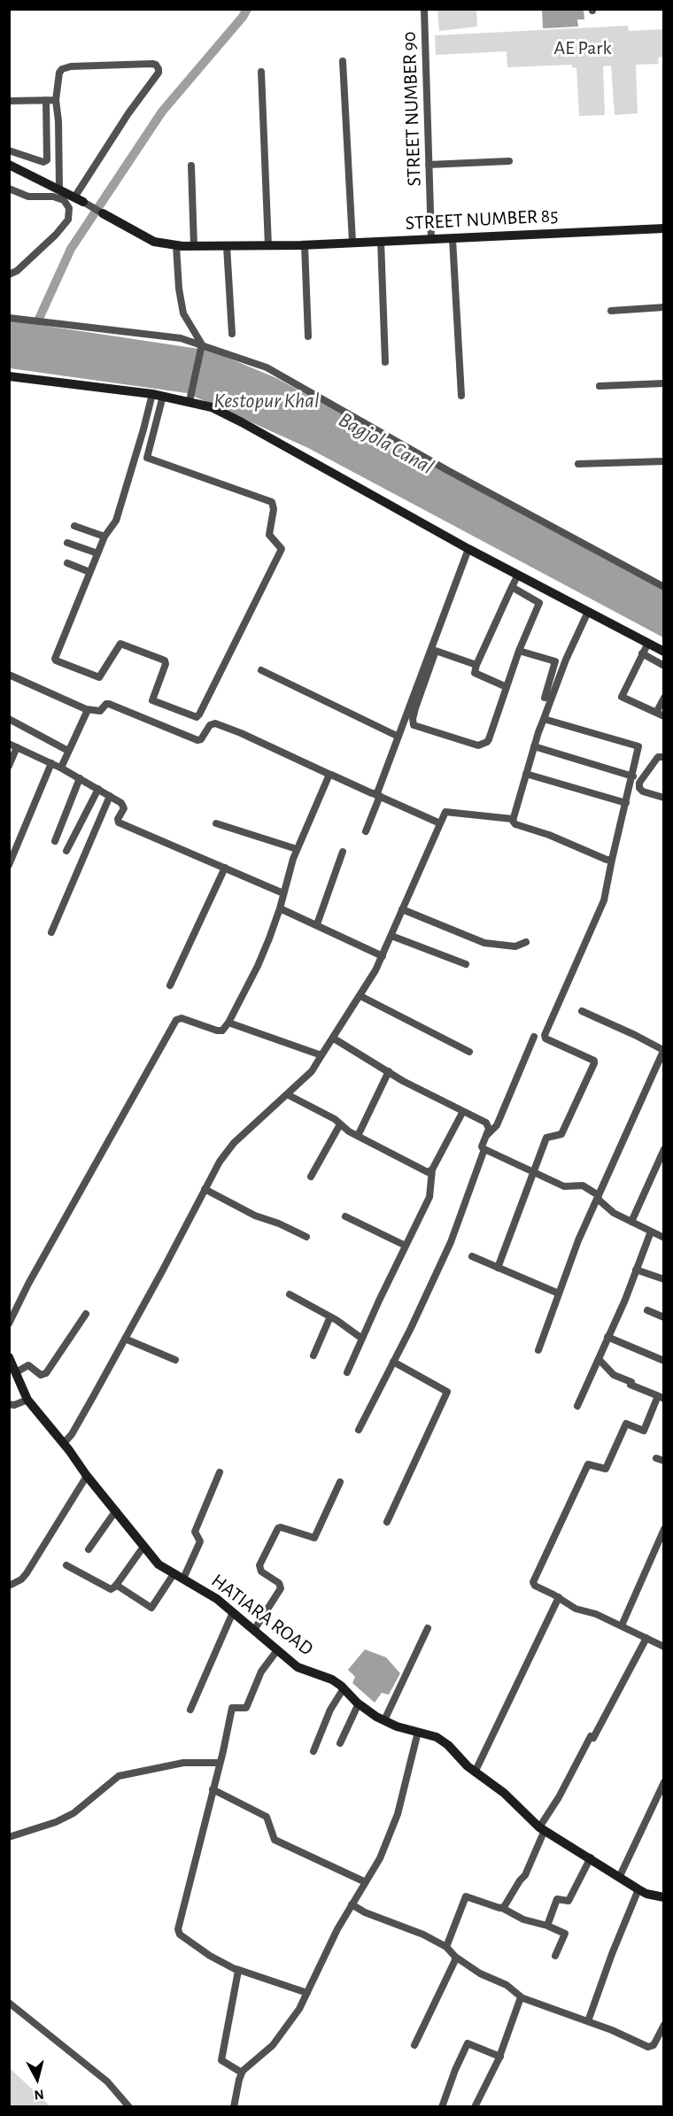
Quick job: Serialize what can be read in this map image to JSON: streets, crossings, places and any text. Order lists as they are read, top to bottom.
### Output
{
  "streets": {
    "street": ["STREET NUMBER 90", "STREET NUMBER 85", "HATIARA ROAD"]
  },
  "crossings": [
    ["STREET NUMBER 90", "STREET NUMBER 85"]
  ],
  "water": ["Kestopur Khal", "Bagjola Canal"],
  "parks": ["AE Park"],
  "north": "bottom"
}
